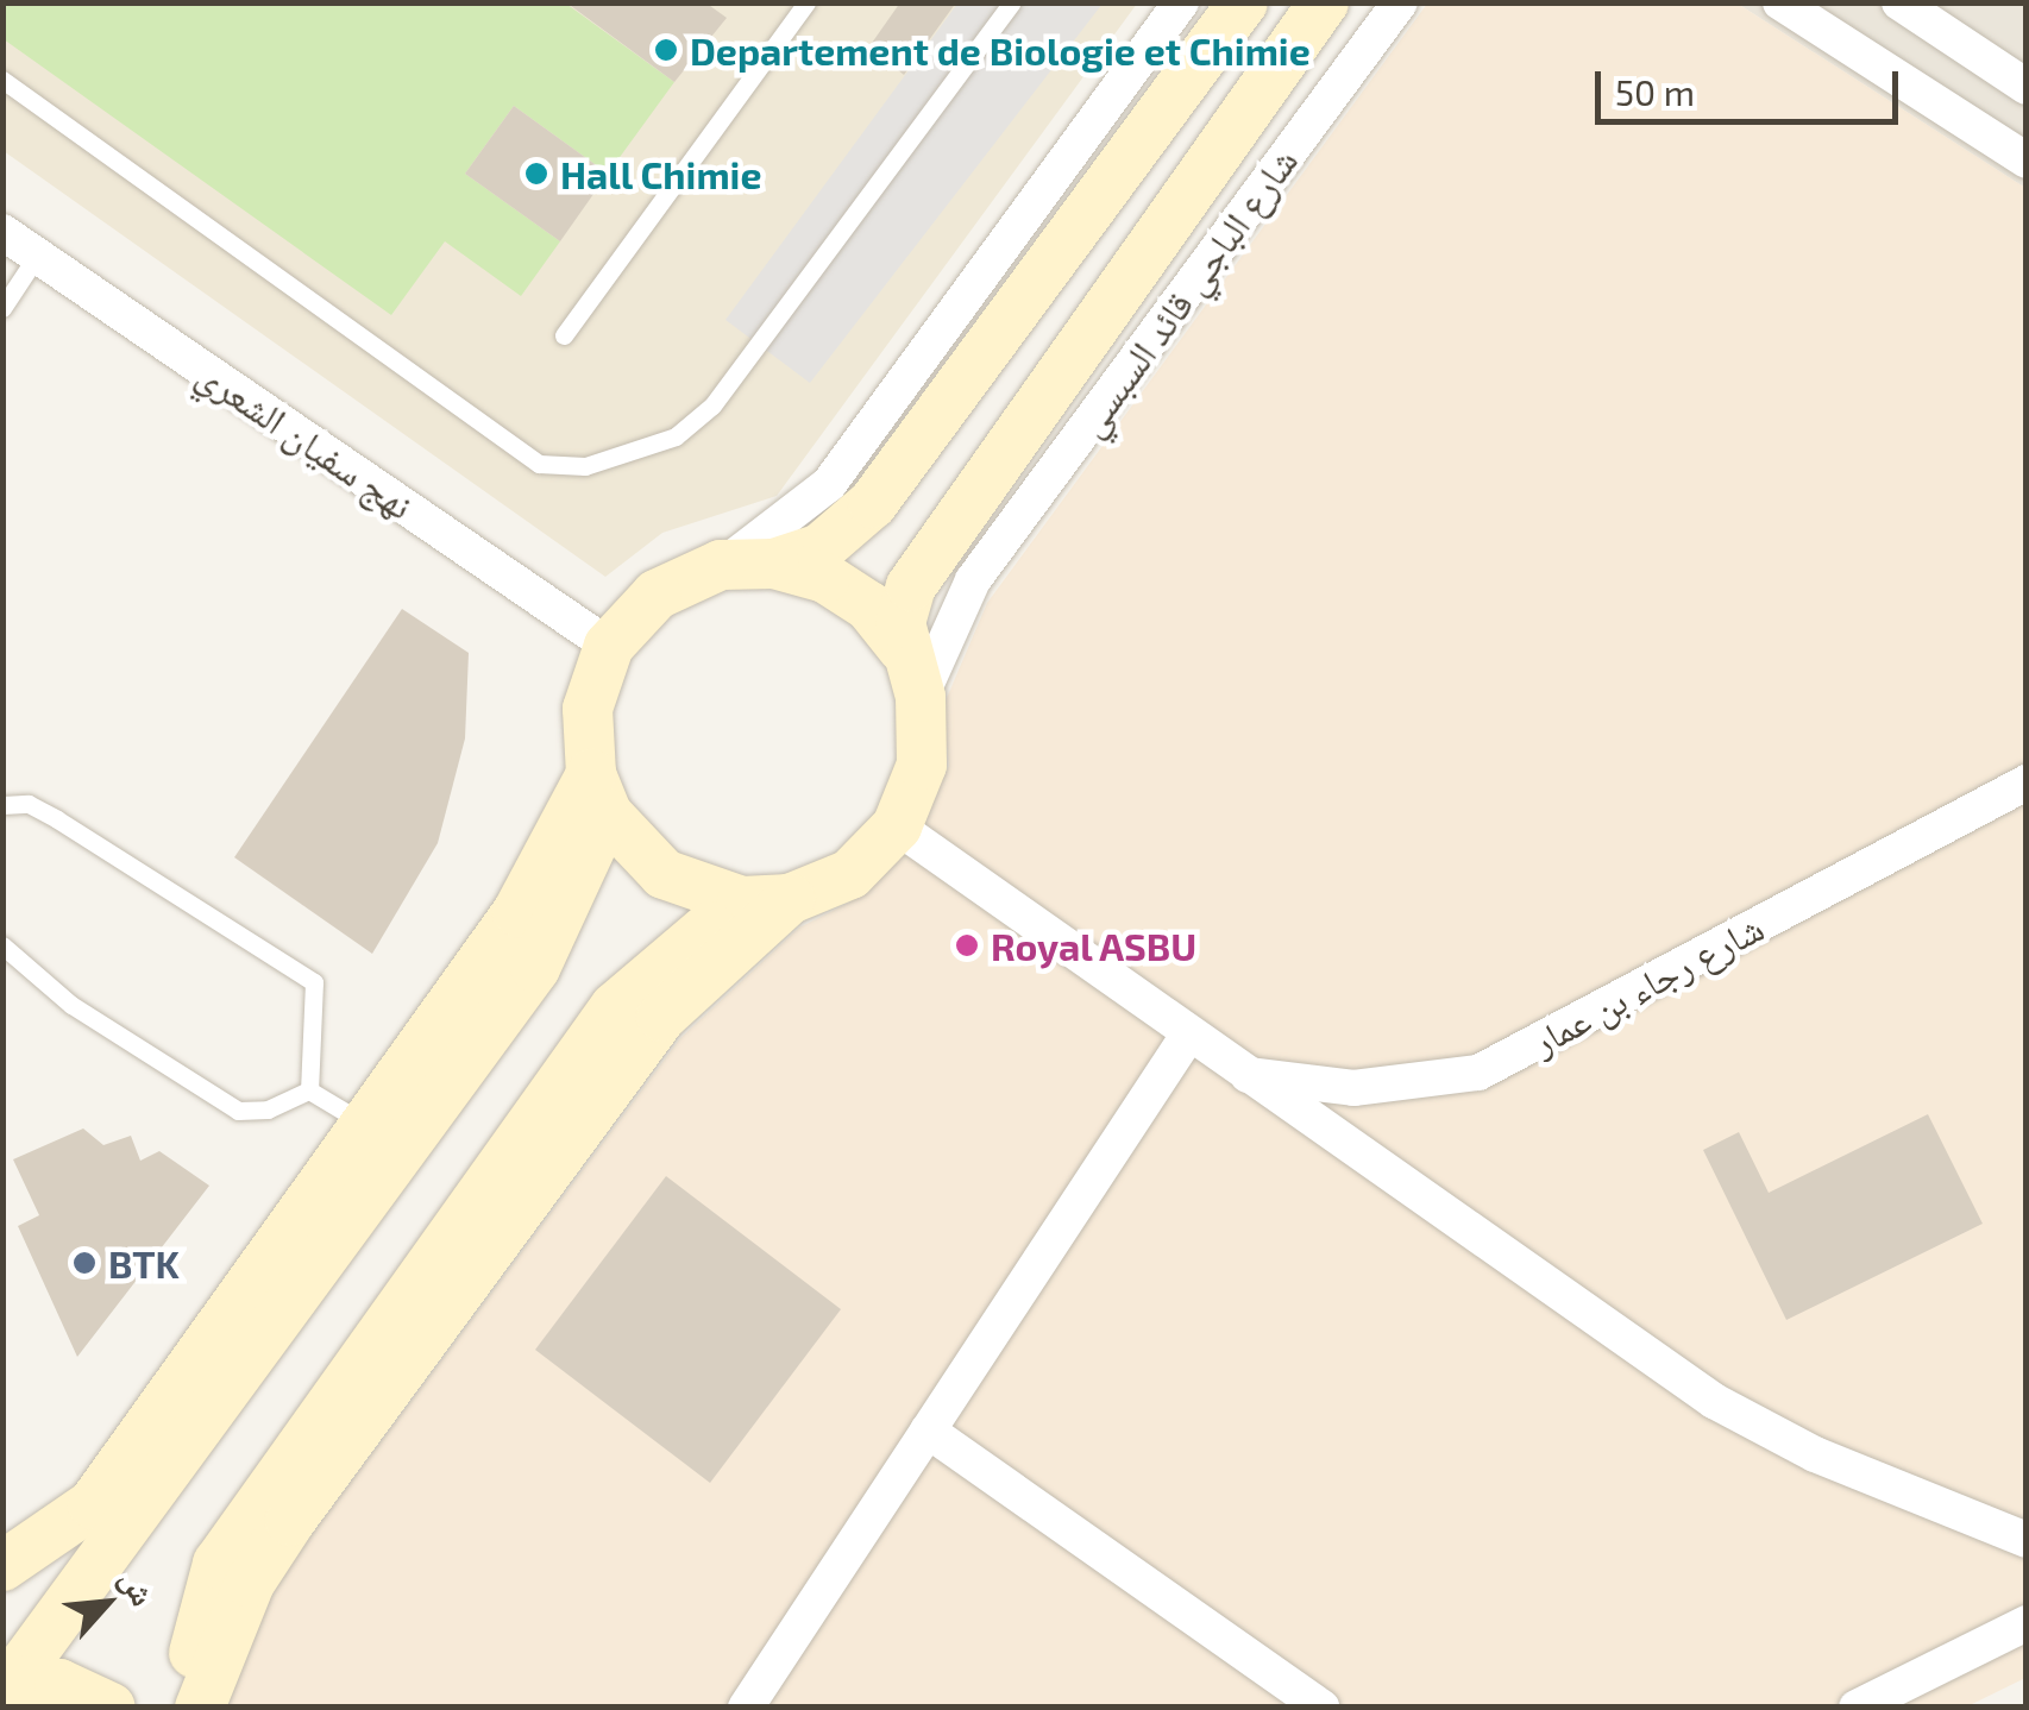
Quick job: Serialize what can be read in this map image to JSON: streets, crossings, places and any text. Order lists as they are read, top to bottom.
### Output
{
  "streets": {
    "street": ["شارع الباجي قائد السبسي", "نهج سفيان الشعري", "شارع رجاء بن عمار"]
  },
  "crossings": [
    ["شارع الباجي قائد السبسي", "نهج سفيان الشعري"]
  ],
  "places": [
    "Departement de Biologie et Chimie",
    "Hall Chimie",
    "Royal ASBU",
    "BTK"
  ],
  "scale_bar": "50 m",
  "north": "top right"
}
